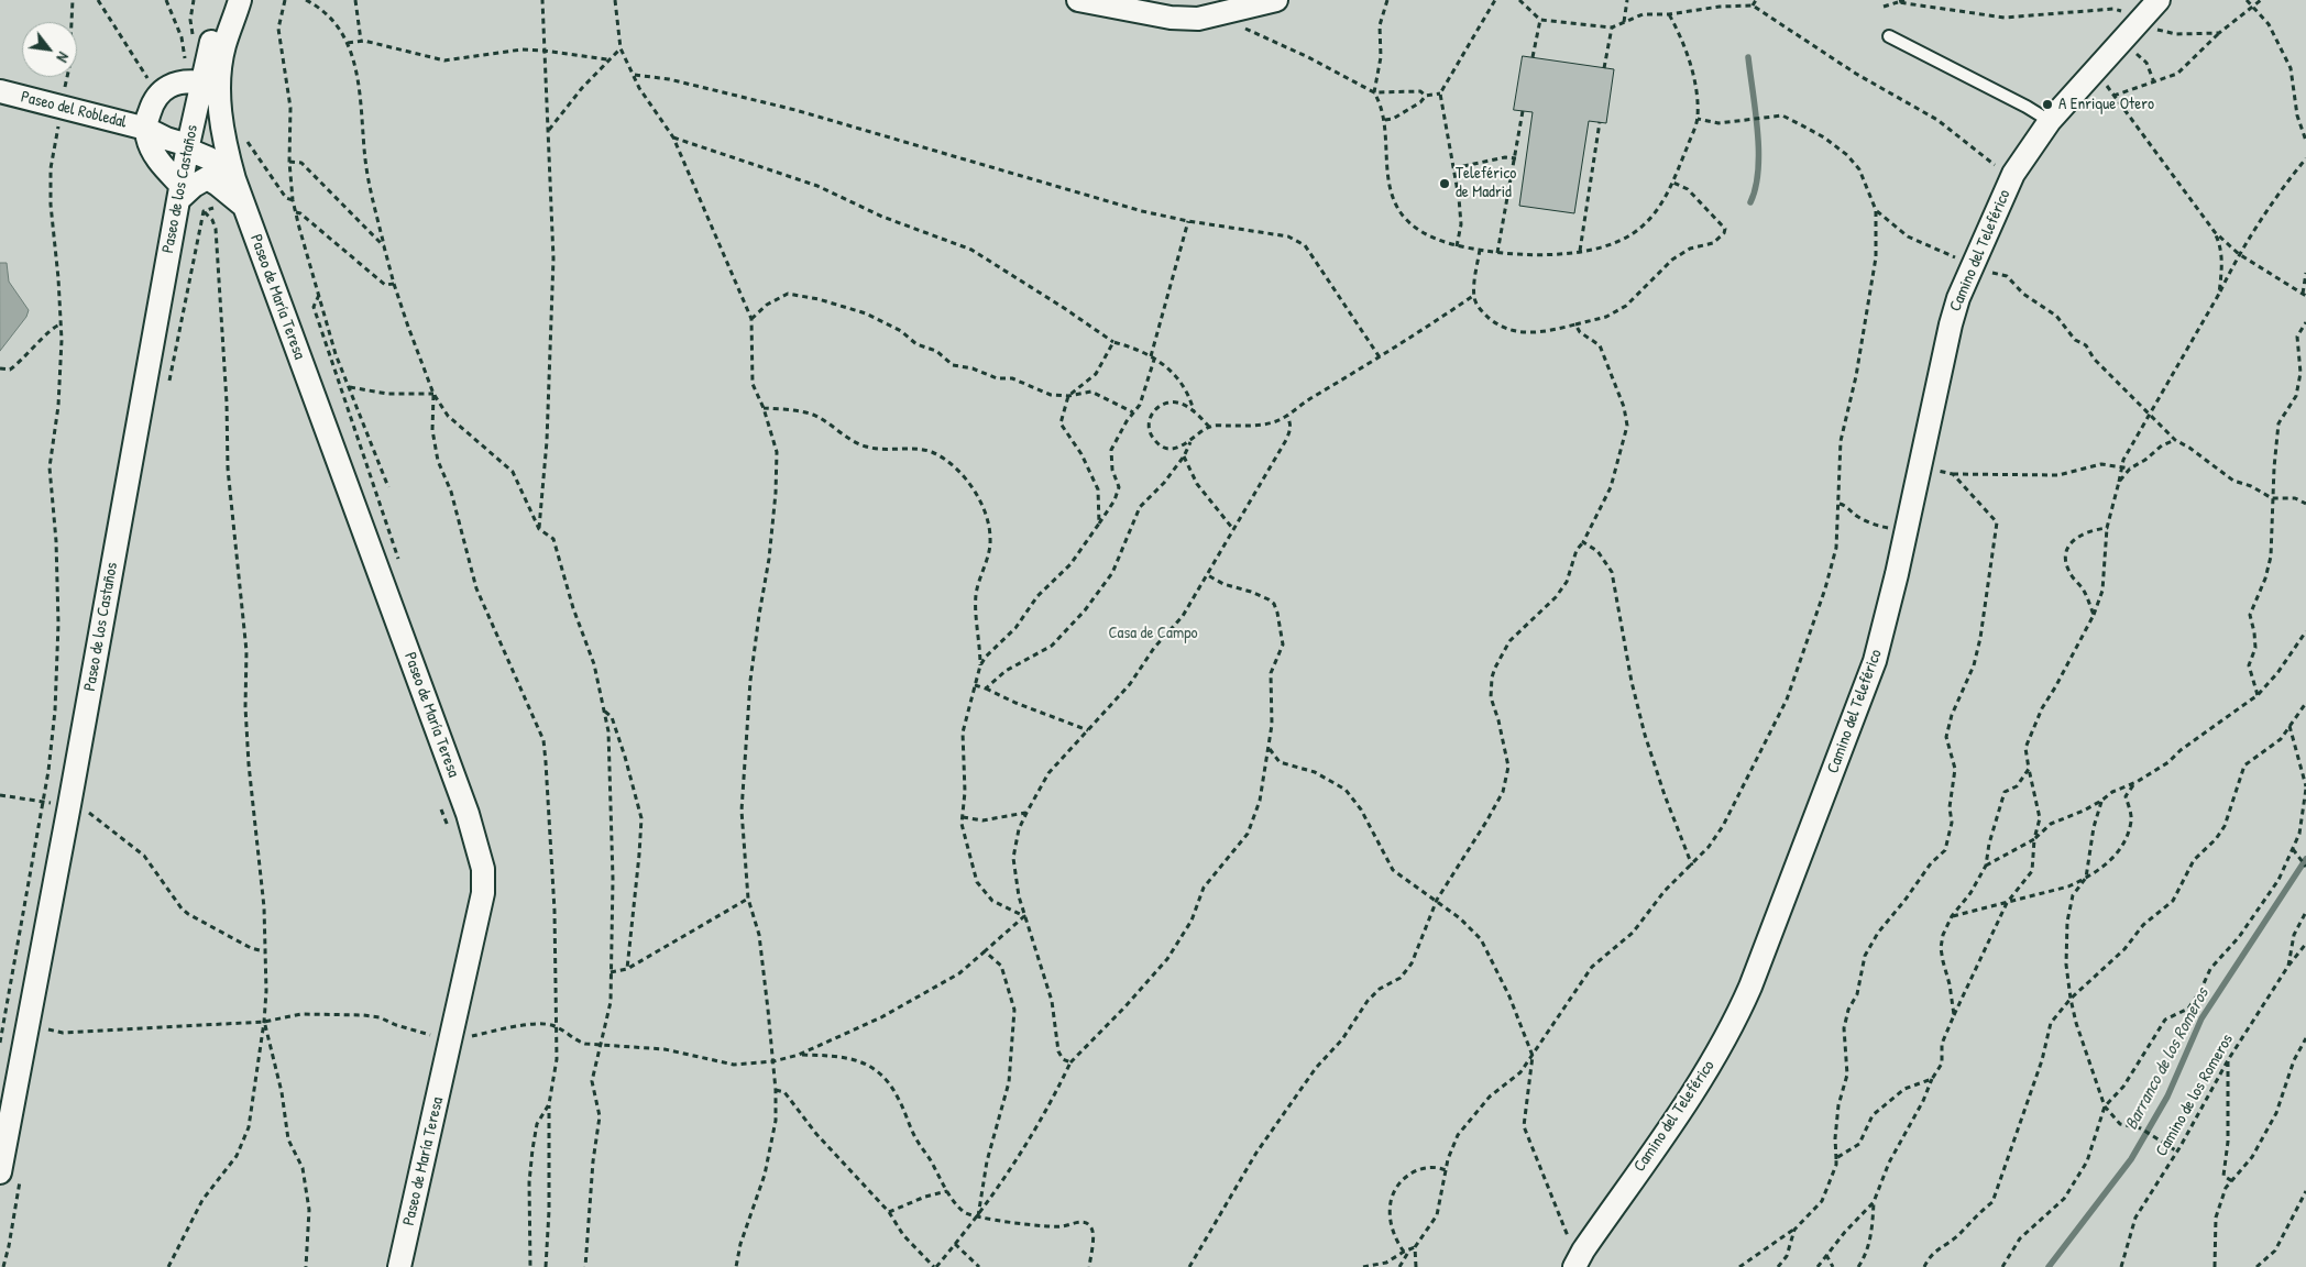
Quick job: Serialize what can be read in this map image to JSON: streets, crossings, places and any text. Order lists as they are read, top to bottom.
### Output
{
  "streets": {
    "street": [
      "Paseo del Robledal",
      "Paseo de los Castaños",
      "Camino del Teleférico",
      "Paseo de María Teresa"
    ],
    "path": ["Camino de los Romeros"]
  },
  "crossings": [
    ["Paseo del Robledal", "Paseo de los Castaños"],
    ["Paseo del Robledal", "Paseo de María Teresa"],
    ["Paseo de los Castaños", "Paseo de María Teresa"]
  ],
  "water": ["Barranco de los Romeros"],
  "parks": ["Casa de Campo"],
  "places": ["A Enrique Otero", "Teleférico de Madrid"],
  "north": "bottom right"
}
